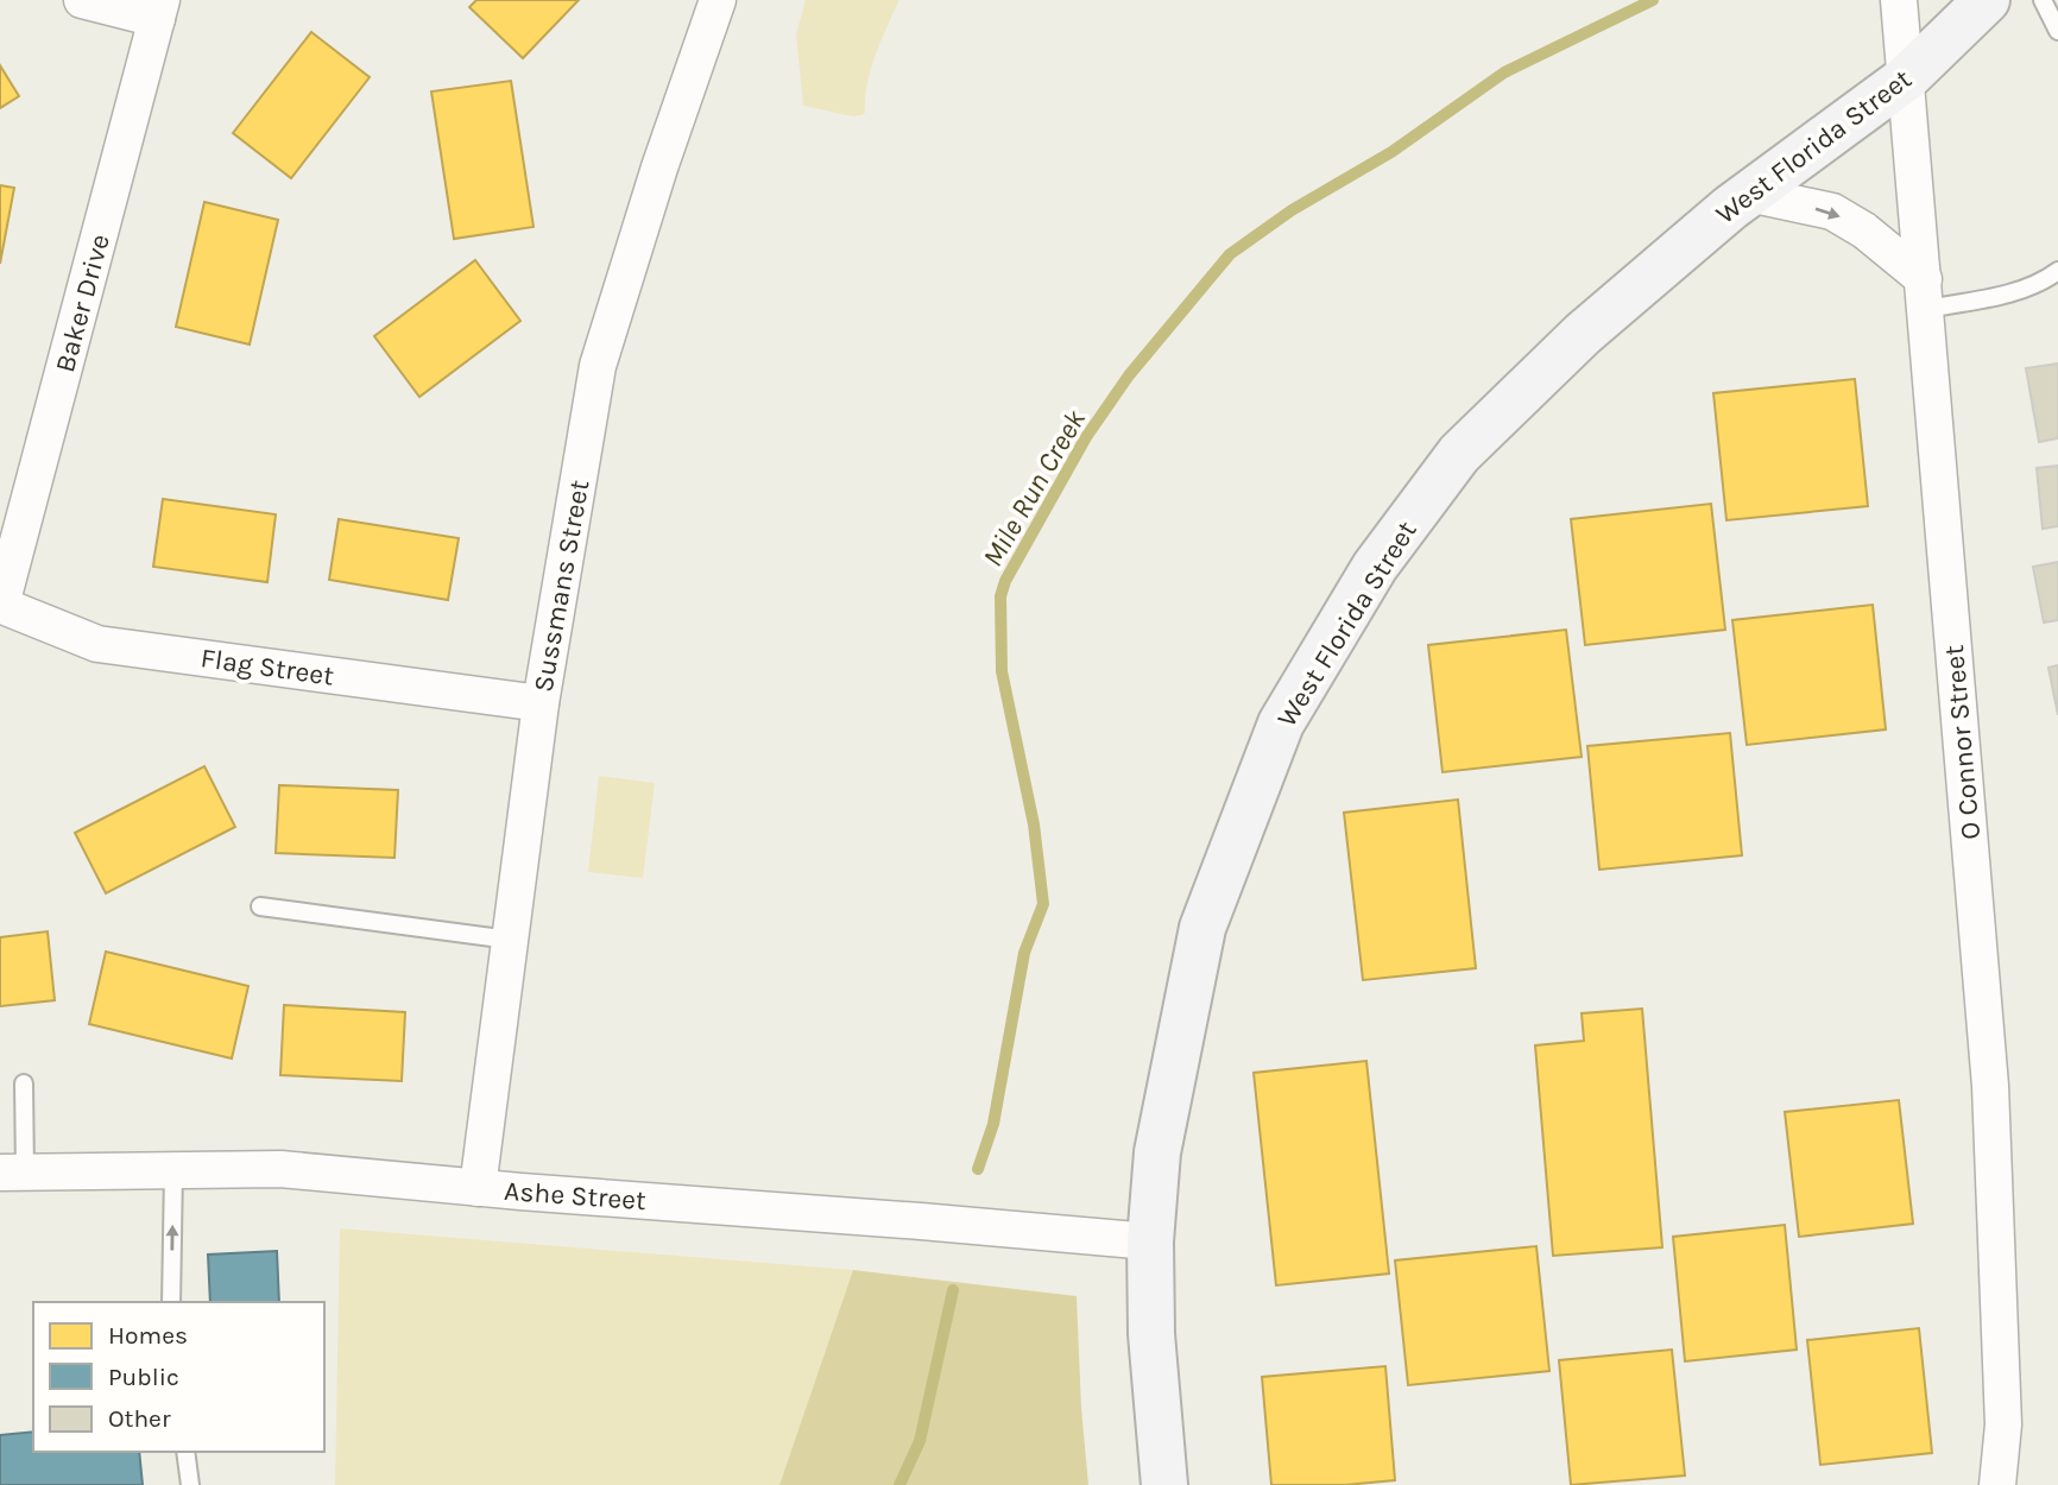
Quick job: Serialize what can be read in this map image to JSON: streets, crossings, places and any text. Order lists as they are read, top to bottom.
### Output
{
  "streets": {
    "main road": ["West Florida Street"],
    "street": [
      "Baker Drive",
      "Sussmans Street",
      "Flag Street",
      "O Connor Street",
      "Ashe Street"
    ]
  },
  "crossings": [
    ["West Florida Street", "O Connor Street"],
    ["West Florida Street", "Ashe Street"],
    ["Baker Drive", "Flag Street"],
    ["Sussmans Street", "Flag Street"],
    ["Sussmans Street", "Ashe Street"]
  ],
  "water": ["Mile Run Creek"],
  "legend": ["Homes", "Public", "Other"]
}
